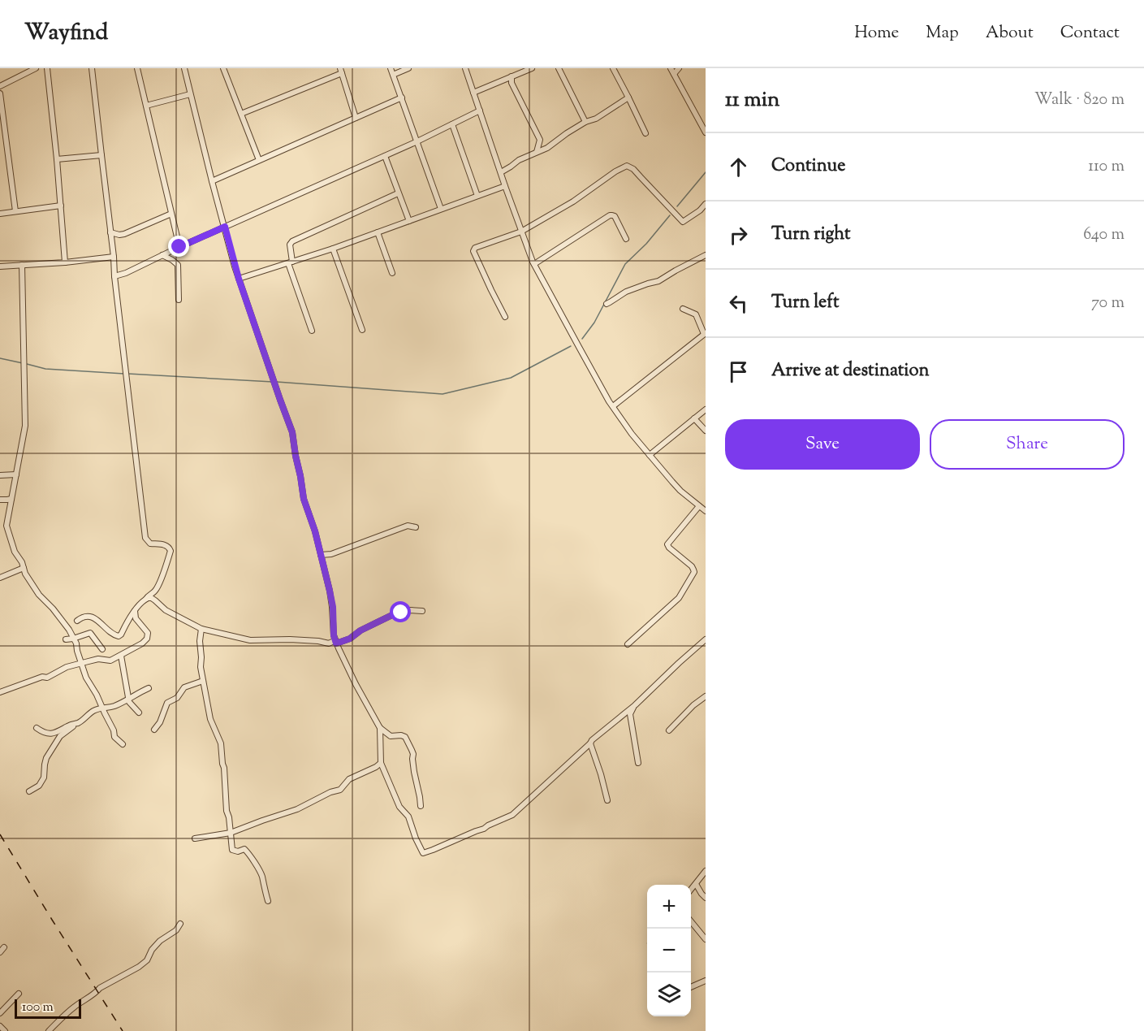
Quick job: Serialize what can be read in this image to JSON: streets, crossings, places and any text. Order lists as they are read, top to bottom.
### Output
{
  "scale_bar": "100 m",
  "page": {
    "header": "Wayfind",
    "nav": [
      "Home",
      "Map",
      "About",
      "Contact"
    ],
    "heading": ["11 min", "Walk · 820 m"],
    "list": [
      ["Continue", "110 m"],
      ["Turn right", "640 m"],
      ["Turn left", "70 m"],
      "Arrive at destination"
    ],
    "buttons": ["Save", "Share"],
    "map_buttons": ["+", "−"],
    "scale": "100 m"
  }
}
